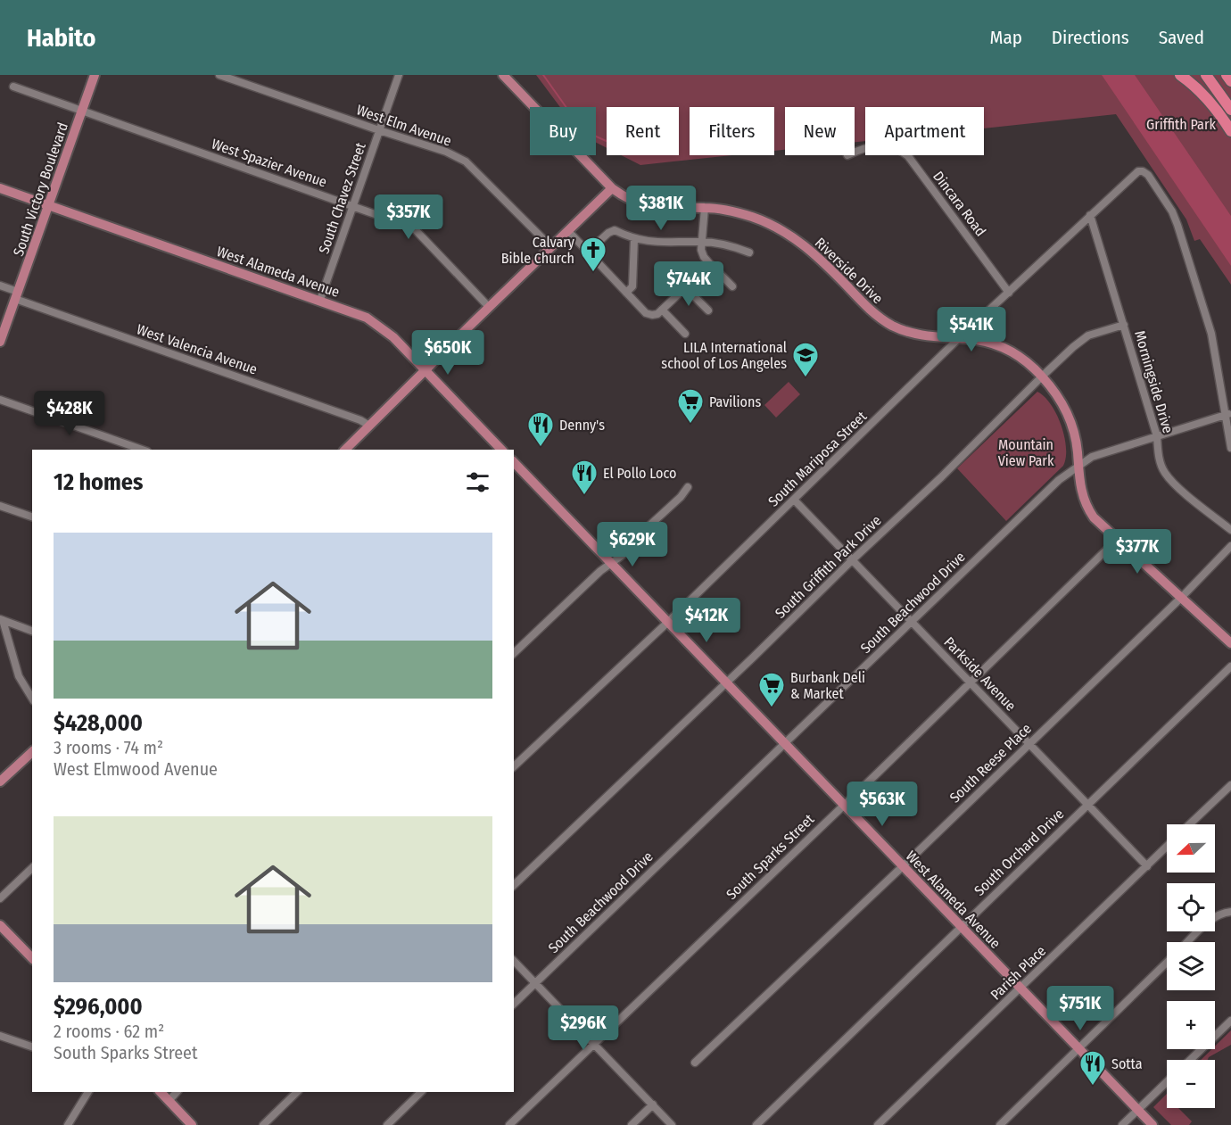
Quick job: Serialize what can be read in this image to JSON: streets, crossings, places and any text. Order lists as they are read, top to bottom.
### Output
{
  "streets": {
    "main road": ["South Victory Boulevard", "Riverside Drive", "West Alameda Avenue"],
    "street": [
      "West Elm Avenue",
      "West Spazier Avenue",
      "South Chavez Street",
      "Dincara Road",
      "West Valencia Avenue",
      "Morningside Drive",
      "South Mariposa Street",
      "South Griffith Park Drive",
      "South Beachwood Drive",
      "Parkside Avenue",
      "South Reese Place",
      "South Orchard Drive",
      "South Sparks Street",
      "Parish Place"
    ]
  },
  "crossings": [
    ["West Elm Avenue", "South Chavez Street"],
    ["West Spazier Avenue", "South Victory Boulevard"],
    ["West Spazier Avenue", "South Chavez Street"],
    ["South Victory Boulevard", "West Alameda Avenue"],
    ["South Victory Boulevard", "West Valencia Avenue"],
    ["South Chavez Street", "West Alameda Avenue"],
    ["Dincara Road", "South Mariposa Street"],
    ["Riverside Drive", "South Mariposa Street"],
    ["Riverside Drive", "South Griffith Park Drive"],
    ["Riverside Drive", "South Beachwood Drive"],
    ["Riverside Drive", "South Reese Place"],
    ["Riverside Drive", "South Sparks Street"],
    ["West Alameda Avenue", "South Mariposa Street"],
    ["West Alameda Avenue", "South Griffith Park Drive"],
    ["West Alameda Avenue", "South Beachwood Drive"],
    ["West Alameda Avenue", "South Reese Place"],
    ["West Alameda Avenue", "South Orchard Drive"],
    ["West Alameda Avenue", "South Sparks Street"],
    ["West Alameda Avenue", "Parish Place"],
    ["Morningside Drive", "South Mariposa Street"],
    ["Morningside Drive", "South Griffith Park Drive"],
    ["Morningside Drive", "South Beachwood Drive"],
    ["South Mariposa Street", "South Beachwood Drive"],
    ["South Mariposa Street", "Parkside Avenue"],
    ["South Griffith Park Drive", "Parkside Avenue"],
    ["South Beachwood Drive", "Parkside Avenue"],
    ["Parkside Avenue", "South Reese Place"],
    ["Parkside Avenue", "South Orchard Drive"],
    ["Parkside Avenue", "South Sparks Street"],
    ["Parkside Avenue", "Parish Place"]
  ],
  "parks": ["Griffith Park", "Mountain View Park"],
  "places": {
    "church": ["Calvary Bible Church"],
    "school or university": ["LILA International school of Los Angeles"],
    "supermarket": ["Pavilions", "Burbank Deli & Market"],
    "restaurant": ["Denny's", "El Pollo Loco", "Sotta"]
  },
  "north": "left",
  "page": {
    "header": "Habito",
    "nav": ["Map", "Directions", "Saved"],
    "chip": [
      "Buy",
      "Rent",
      "Filters",
      "New",
      "Apartment"
    ],
    "price": [
      "$381K",
      "$357K",
      "$744K",
      "$541K",
      "$650K",
      "$428K",
      "$629K",
      "$377K",
      "$412K",
      "$563K",
      "$751K",
      "$296K"
    ],
    "heading": "12 homes",
    "list": [
      {
        "name": "$428,000",
        "note": "3 rooms · 74 m² · West Elmwood Avenue"
      },
      {
        "name": "$296,000",
        "note": "2 rooms · 62 m² · South Sparks Street"
      }
    ],
    "map_buttons": ["+", "−"]
  }
}
